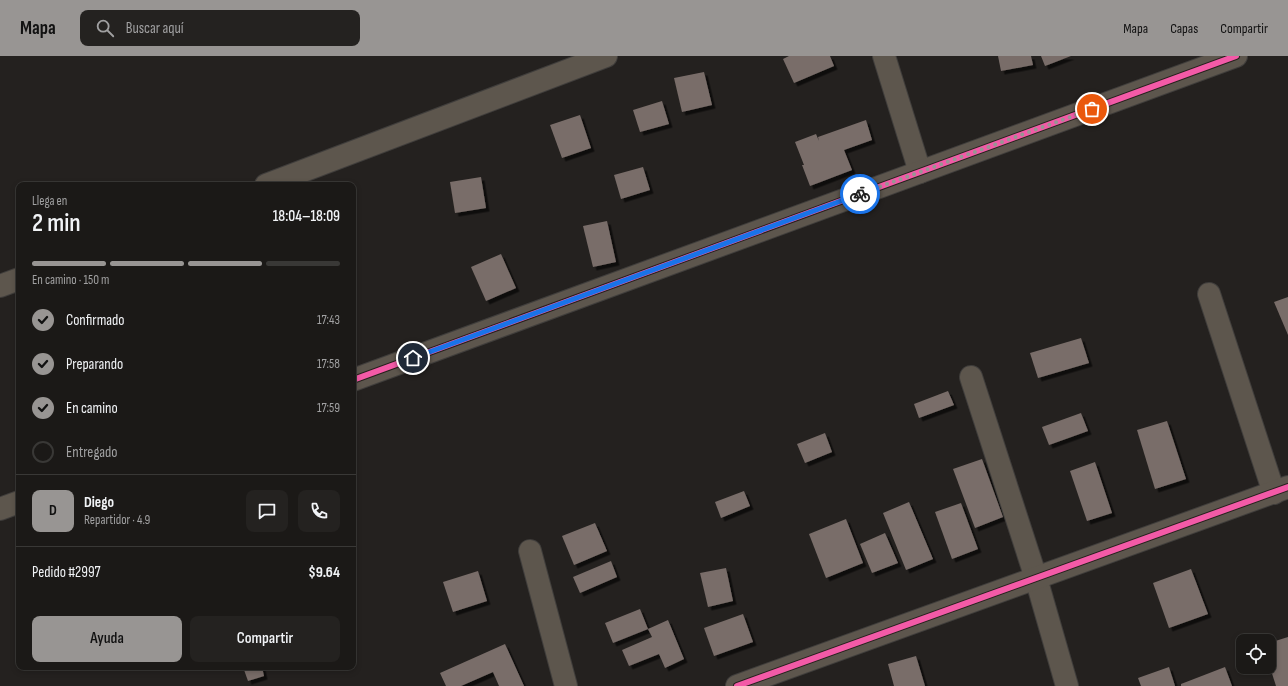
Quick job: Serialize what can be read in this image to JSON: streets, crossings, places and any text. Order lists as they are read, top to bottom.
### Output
{
  "page": {
    "header": "Mapa",
    "search": "Buscar aquí",
    "nav": ["Mapa", "Capas", "Compartir"],
    "heading": ["2 min", "Llega en", "18:04–18:09"],
    "panel": [
      "Diego",
      "Repartidor · 4.9",
      "Pedido #2997",
      "$9.64"
    ],
    "bar": "En camino · 150 m",
    "list": [
      ["Confirmado", "17:43"],
      ["Preparando", "17:58"],
      ["En camino", "17:59"],
      "Entregado"
    ],
    "round": "D",
    "buttons": ["Ayuda", "Compartir"]
  }
}
